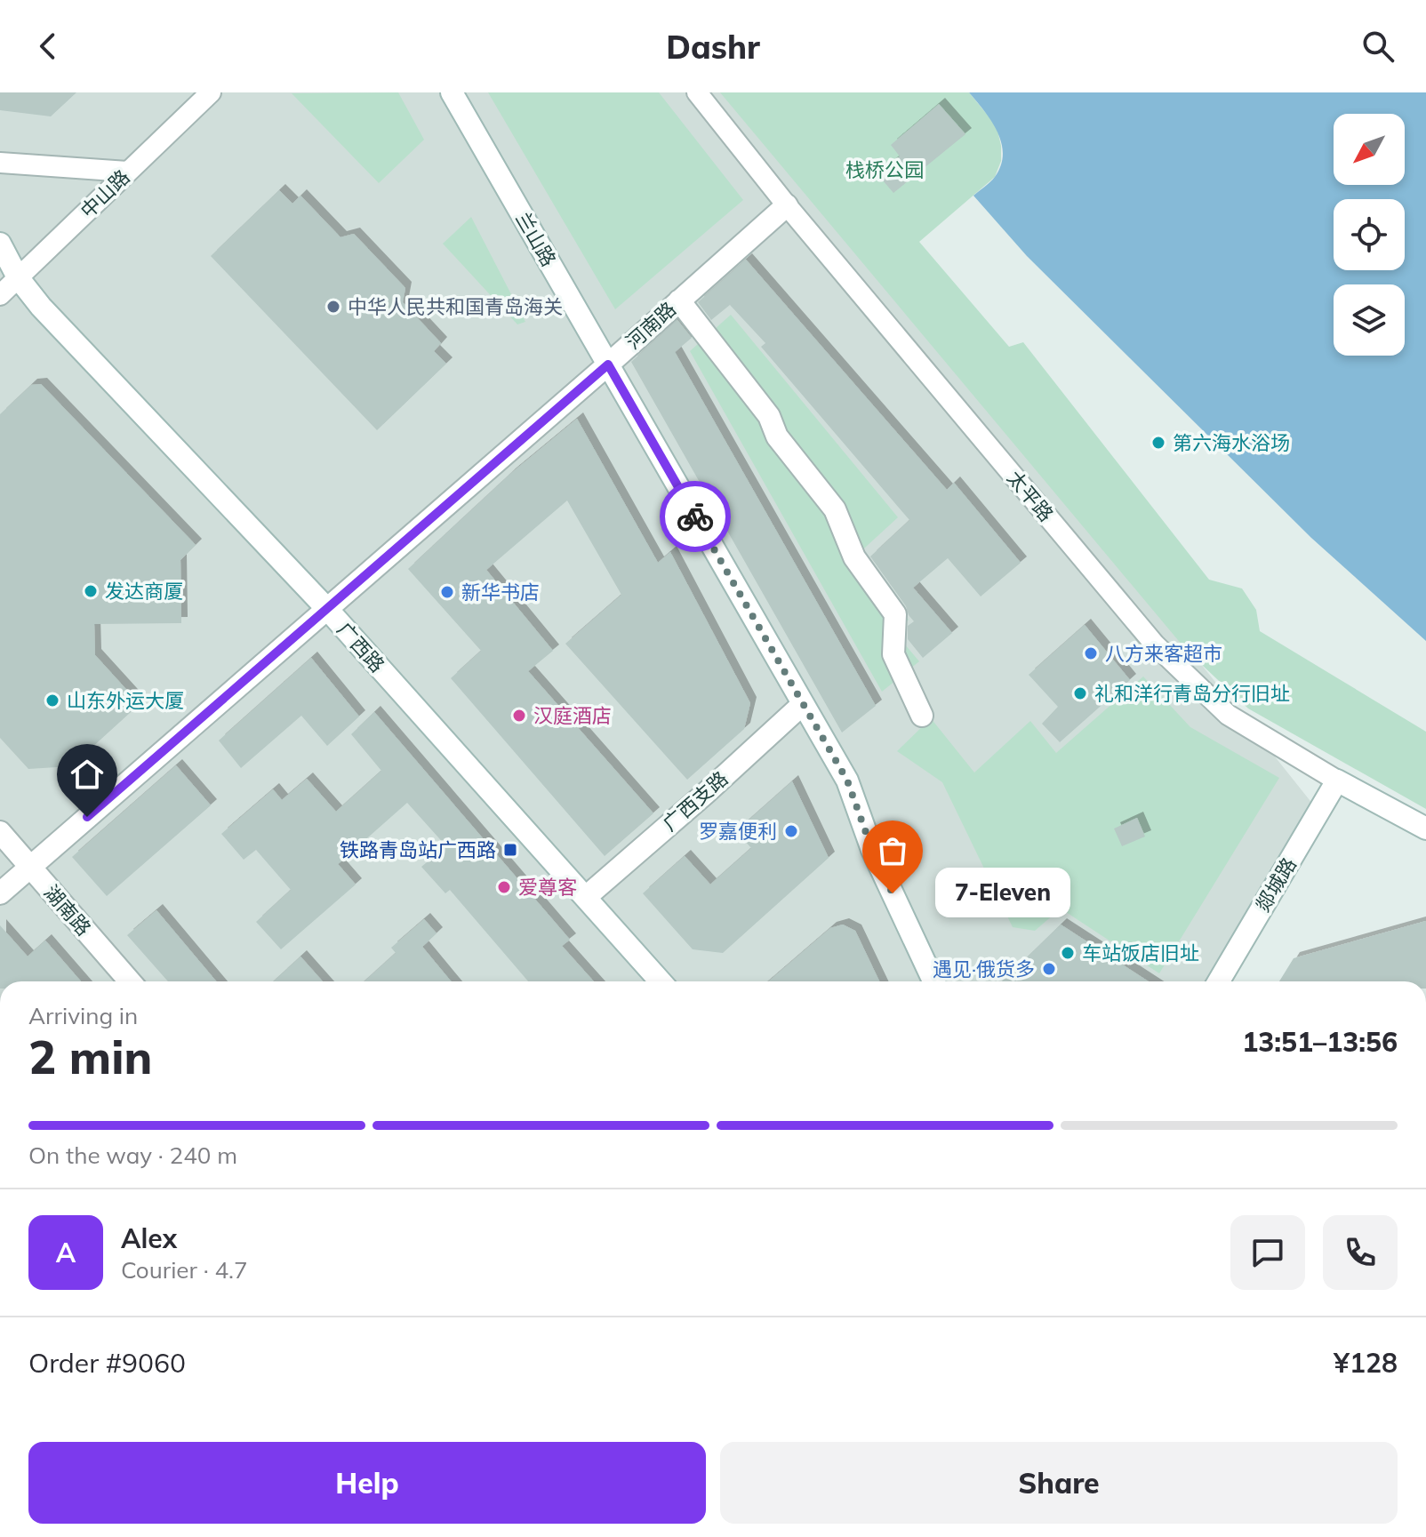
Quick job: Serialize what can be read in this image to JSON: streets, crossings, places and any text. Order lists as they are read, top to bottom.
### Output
{
  "streets": {
    "main road": [
      "兰山路",
      "河南路",
      "太平路",
      "广西路",
      "广西支路",
      "郯城路",
      "湖南路"
    ],
    "street": ["中山路"]
  },
  "crossings": [
    ["中山路", "广西路"],
    ["兰山路", "河南路"],
    ["兰山路", "广西支路"],
    ["河南路", "太平路"],
    ["河南路", "广西路"],
    ["河南路", "湖南路"],
    ["太平路", "郯城路"],
    ["广西路", "广西支路"]
  ],
  "parks": ["栈桥公园"],
  "places": {
    "other": [
      "中华人民共和国青岛海关",
      "第六海水浴场",
      "发达商厦",
      "新华书店",
      "八方来客超市",
      "礼和洋行青岛分行旧址",
      "山东外运大厦",
      "汉庭酒店",
      "罗嘉便利",
      "爱尊客",
      "7-Eleven",
      "车站饭店旧址",
      "遇见·俄货多"
    ],
    "transit": ["铁路青岛站广西路"]
  },
  "north": "bottom left",
  "page": {
    "header": "Dashr",
    "bubble": "7-Eleven",
    "heading": ["2 min", "Arriving in", "13:51–13:56"],
    "panel": [
      "Alex",
      "Courier · 4.7",
      "Order #9060",
      "¥128"
    ],
    "bar": "On the way · 240 m",
    "round": "A",
    "buttons": ["Help", "Share"]
  }
}
